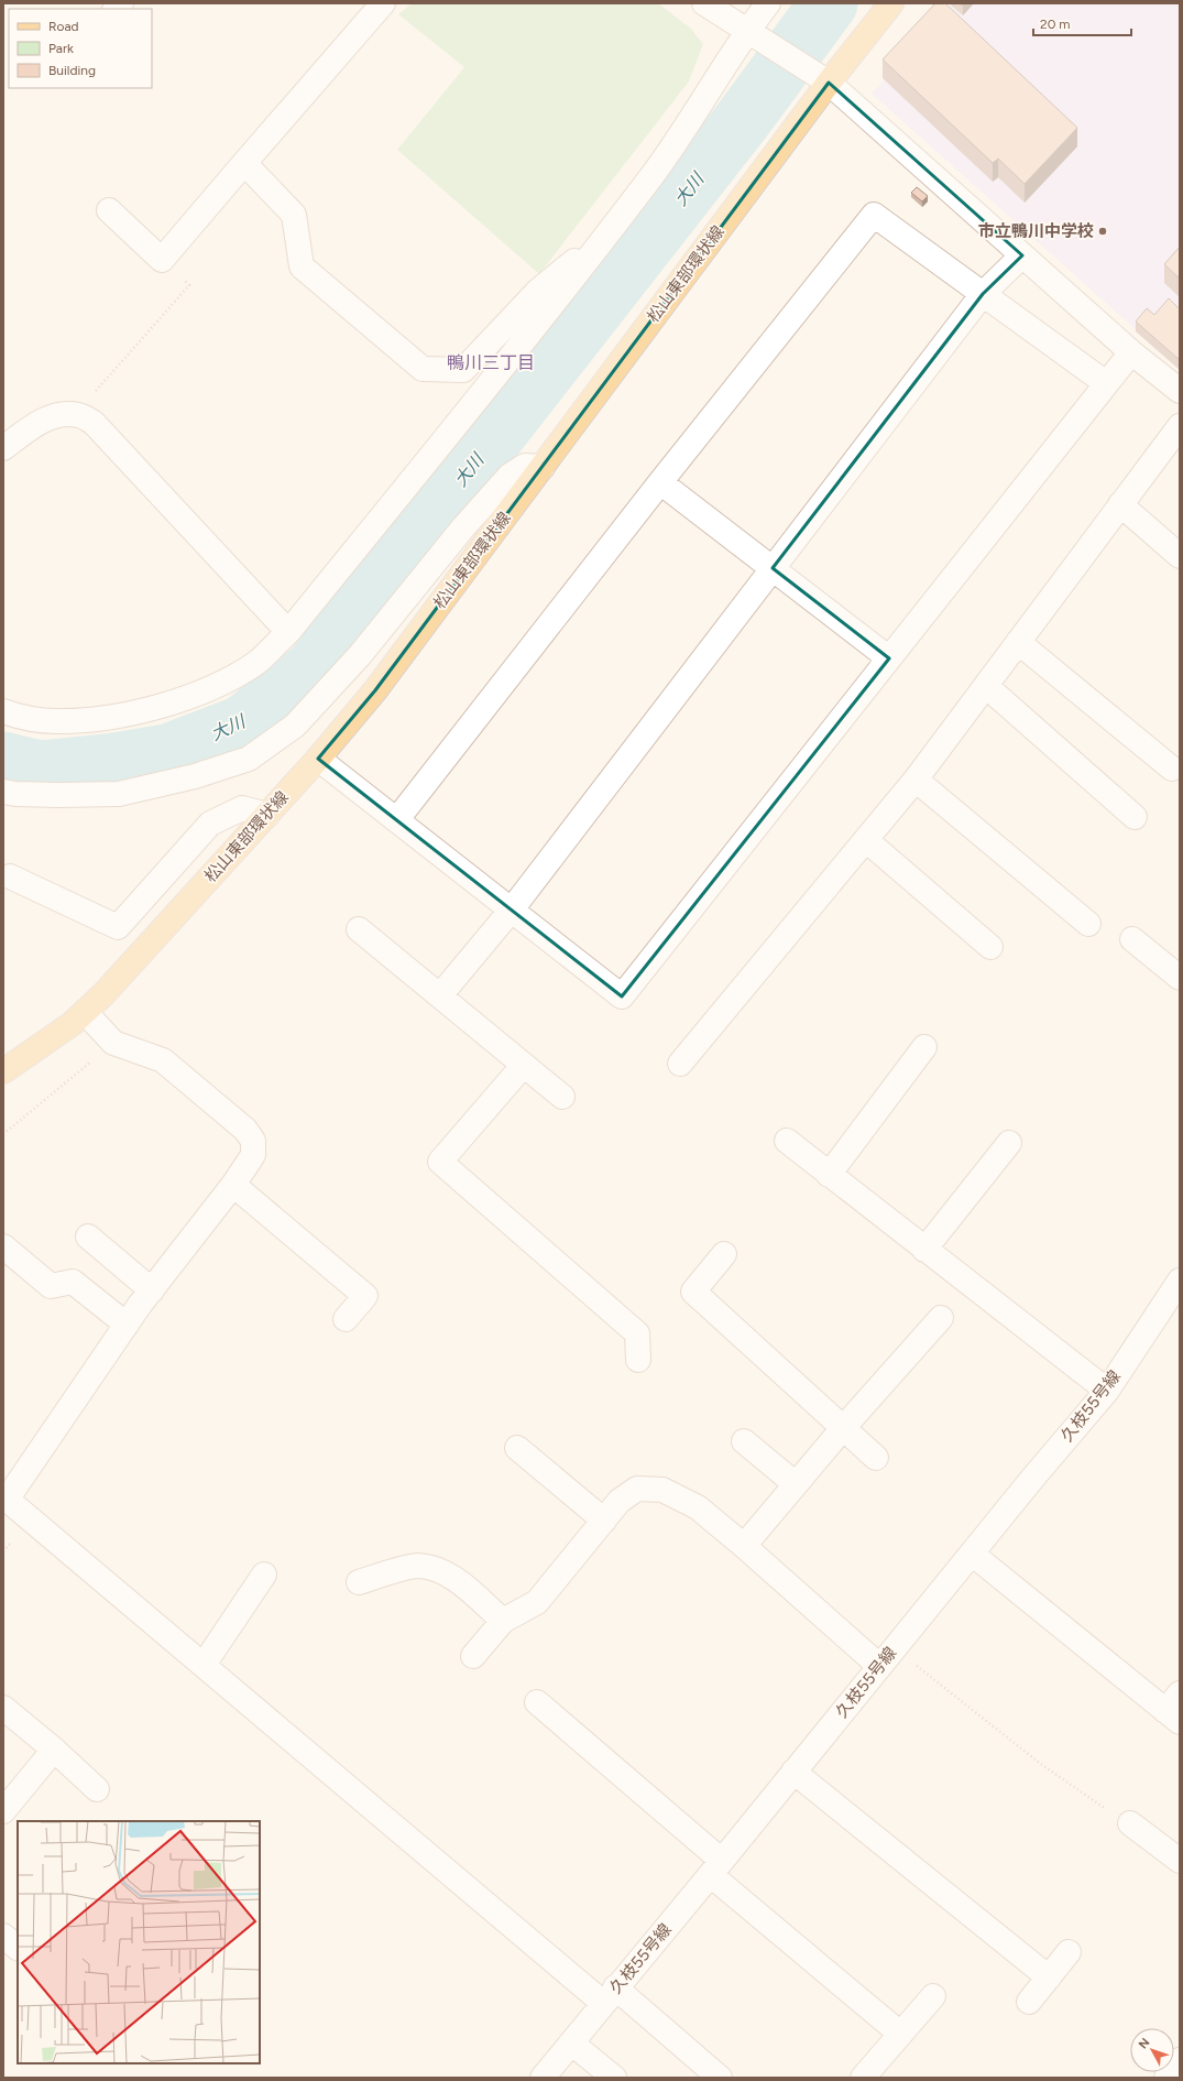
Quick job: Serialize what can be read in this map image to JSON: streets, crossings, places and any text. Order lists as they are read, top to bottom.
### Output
{
  "streets": {
    "main road": ["松山東部環状線"],
    "street": ["久枝55号線"]
  },
  "districts": ["鴨川三丁目"],
  "water": ["大川"],
  "places": ["市立鴨川中学校"],
  "legend": ["Road", "Park", "Building"],
  "scale_bar": "20 m",
  "north": "top left"
}
